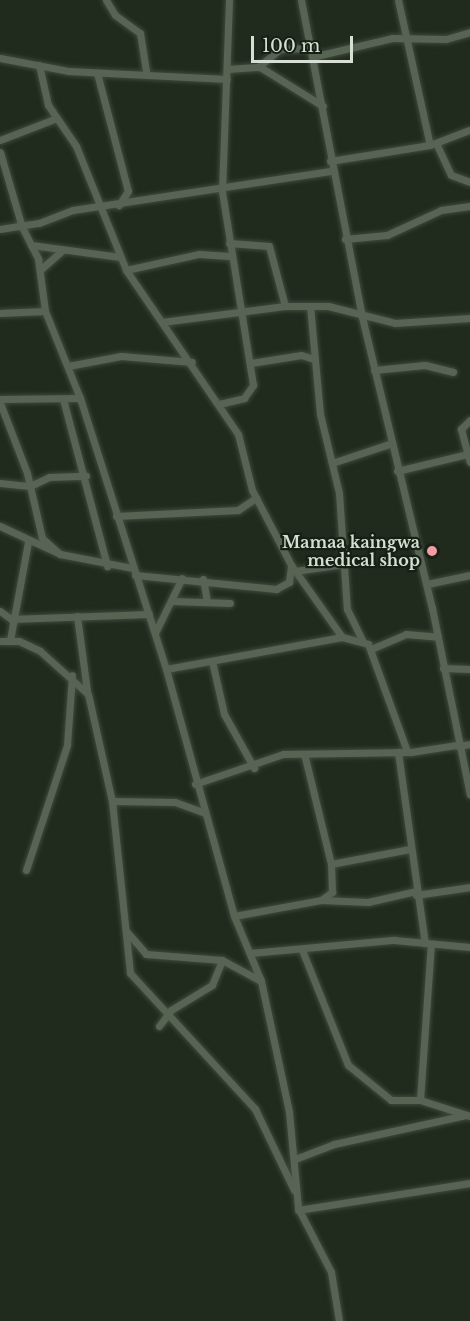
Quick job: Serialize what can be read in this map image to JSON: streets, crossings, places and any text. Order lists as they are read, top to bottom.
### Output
{
  "places": ["Mamaa kaingwa medical shop"],
  "scale_bar": "100 m"
}
